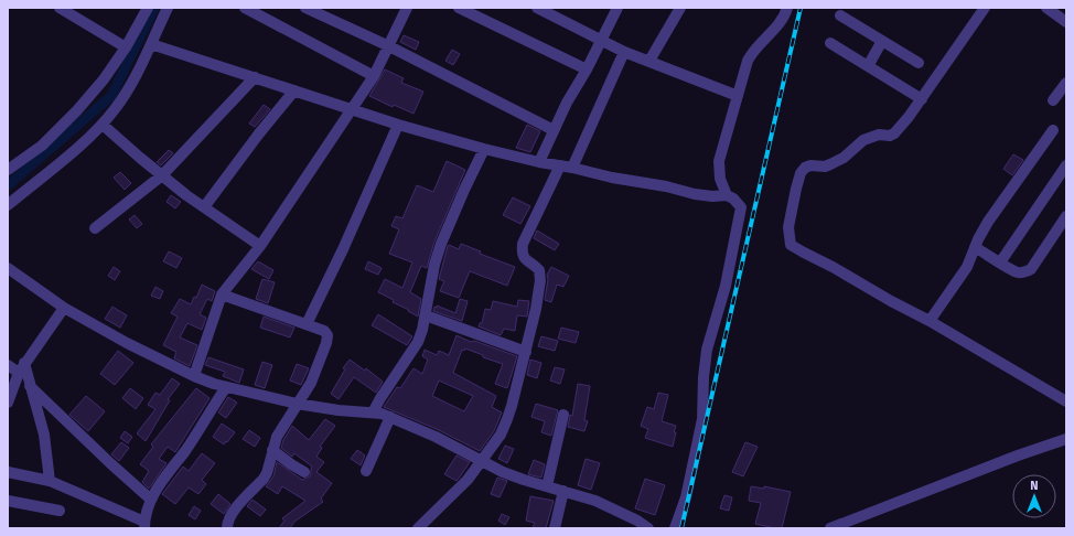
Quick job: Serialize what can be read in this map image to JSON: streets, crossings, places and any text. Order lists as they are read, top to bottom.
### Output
{
  "north": "top"
}
